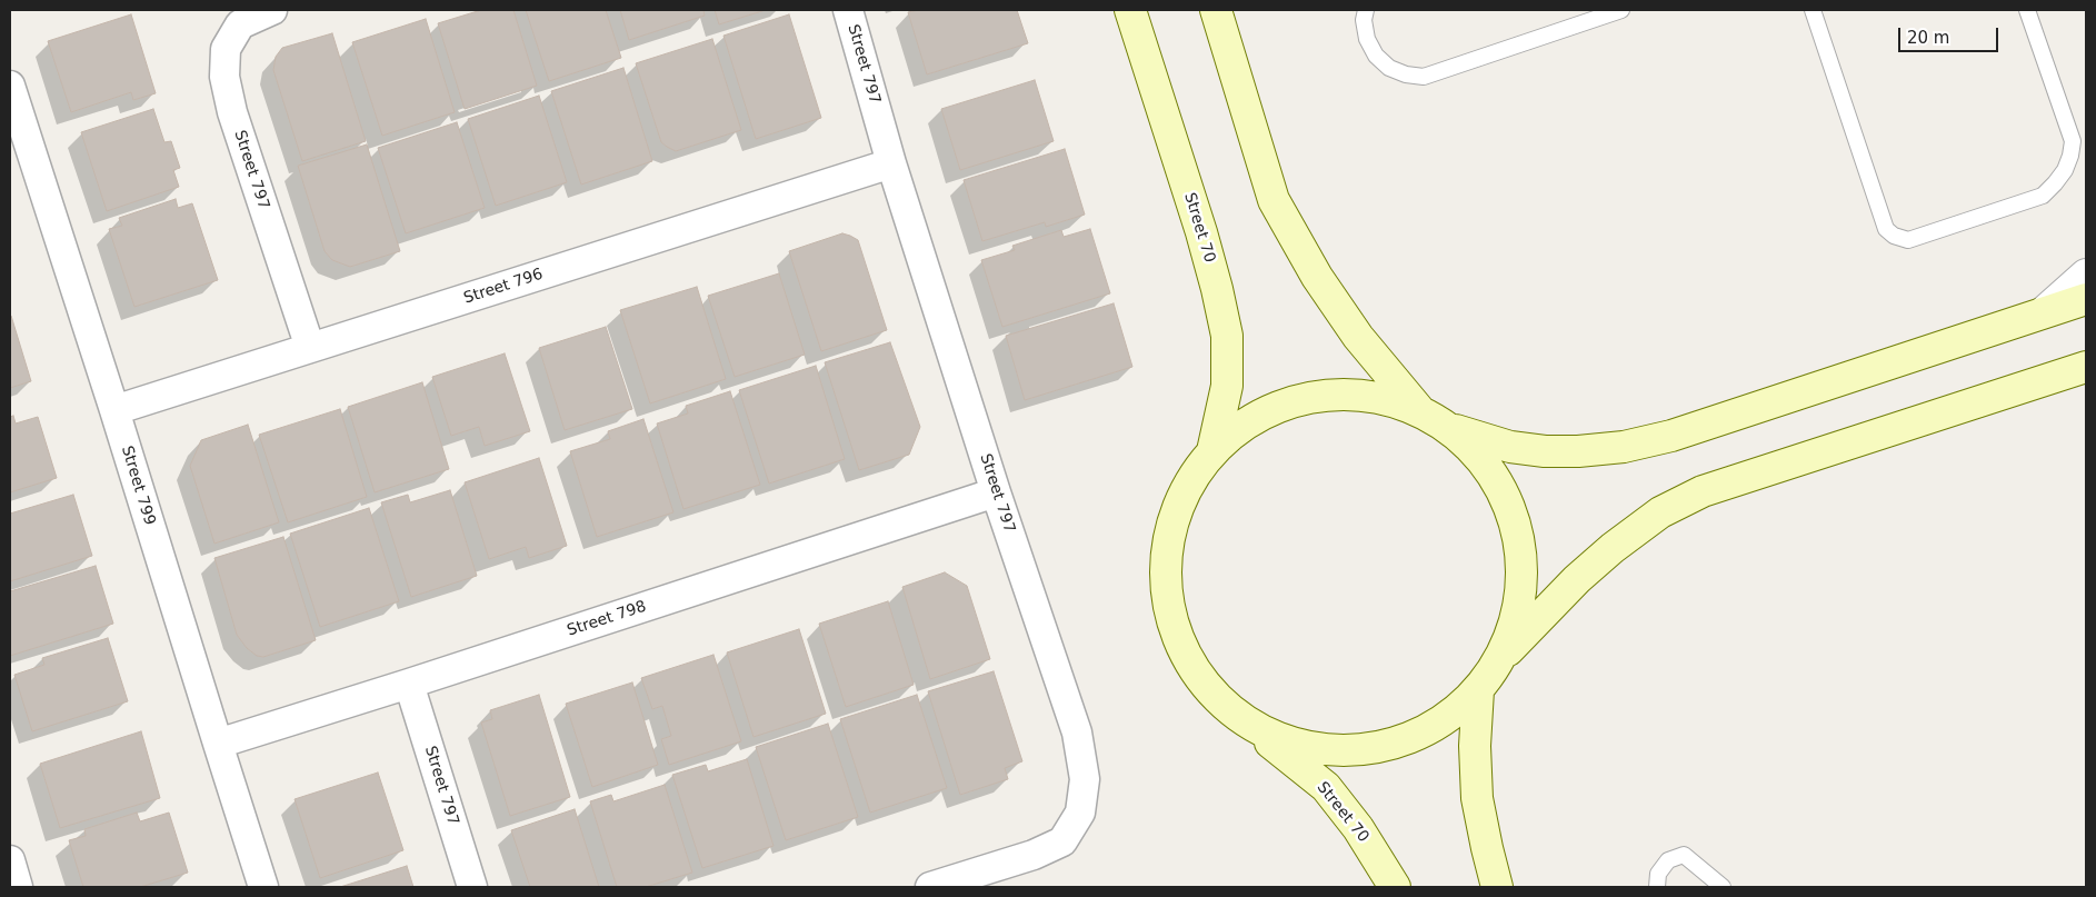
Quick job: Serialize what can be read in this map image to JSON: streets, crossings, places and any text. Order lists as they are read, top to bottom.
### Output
{
  "streets": {
    "main road": ["Street 70"],
    "street": [
      "Street 797",
      "Street 796",
      "Street 799",
      "Street 798"
    ]
  },
  "crossings": [
    ["Street 797", "Street 796"],
    ["Street 797", "Street 798"],
    ["Street 796", "Street 799"],
    ["Street 799", "Street 798"]
  ],
  "scale_bar": "20 m"
}
